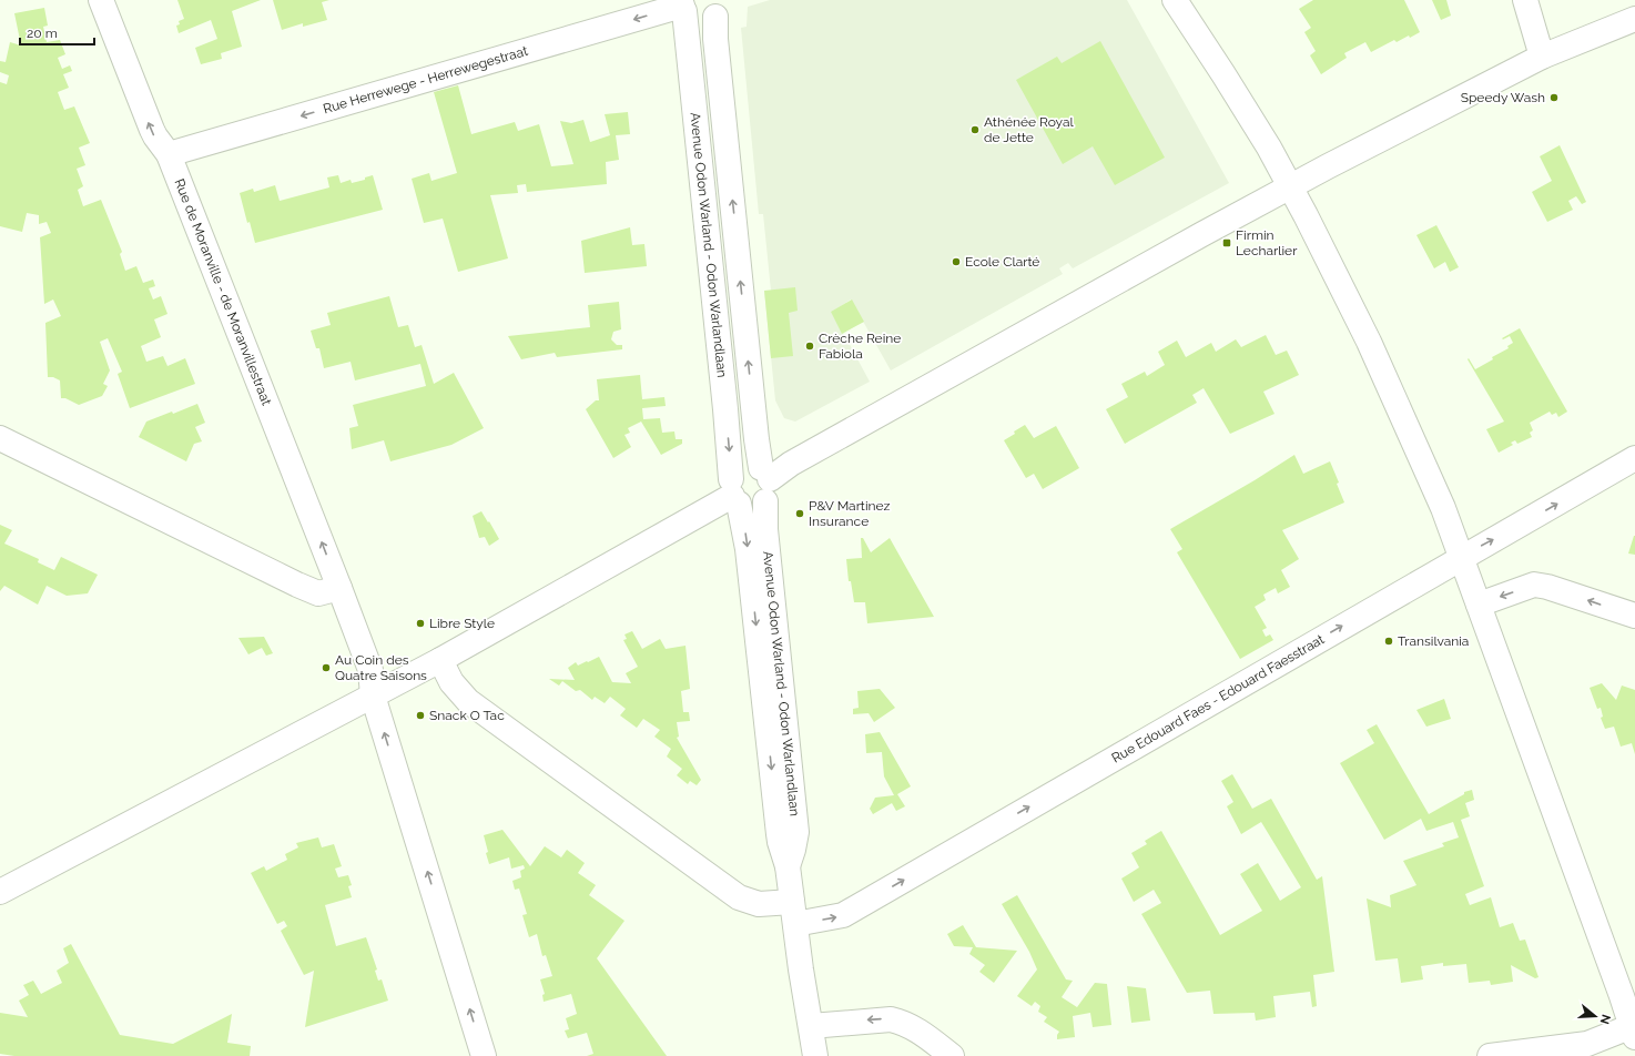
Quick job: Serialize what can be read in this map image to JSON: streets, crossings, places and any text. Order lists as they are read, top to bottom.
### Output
{
  "streets": {
    "street": [
      "Rue Herrewege - Herrewegestraat",
      "Avenue Odon Warland - Odon Warlandlaan",
      "Rue de Moranville - de Moranvillestraat",
      "Rue Edouard Faes - Edouard Faesstraat"
    ]
  },
  "crossings": [
    ["Rue Herrewege - Herrewegestraat", "Avenue Odon Warland - Odon Warlandlaan"],
    ["Rue Herrewege - Herrewegestraat", "Rue de Moranville - de Moranvillestraat"],
    ["Avenue Odon Warland - Odon Warlandlaan", "Rue Edouard Faes - Edouard Faesstraat"]
  ],
  "one_way": ["Rue Herrewege - Herrewegestraat", "Rue de Moranville - de Moranvillestraat", "Rue Edouard Faes - Edouard Faesstraat"],
  "places": {
    "other": [
      "Speedy Wash",
      "Athénée Royal de Jette",
      "Ecole Clarté",
      "Crèche Reine Fabiola",
      "P&V Martinez Insurance",
      "Libre Style",
      "Transilvania",
      "Au Coin des Quatre Saisons",
      "Snack O Tac"
    ],
    "transit": ["Firmin Lecharlier"]
  },
  "scale_bar": "20 m",
  "north": "right"
}
